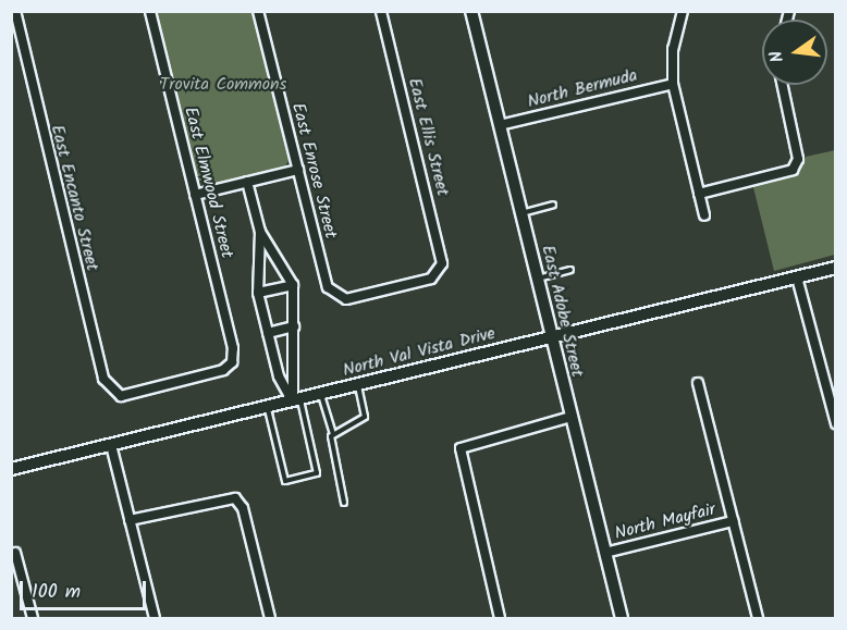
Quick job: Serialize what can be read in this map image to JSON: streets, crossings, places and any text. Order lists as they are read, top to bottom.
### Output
{
  "streets": {
    "main road": ["East Adobe Street", "North Val Vista Drive"],
    "street": [
      "North Bermuda",
      "East Ellis Street",
      "East Enrose Street",
      "East Elmwood Street",
      "East Encanto Street",
      "North Mayfair"
    ]
  },
  "crossings": [
    ["North Bermuda", "East Adobe Street"],
    ["East Ellis Street", "East Enrose Street"],
    ["East Elmwood Street", "East Encanto Street"],
    ["East Adobe Street", "North Val Vista Drive"],
    ["East Adobe Street", "North Mayfair"]
  ],
  "parks": ["Trovita Commons"],
  "scale_bar": "100 m",
  "north": "left"
}
